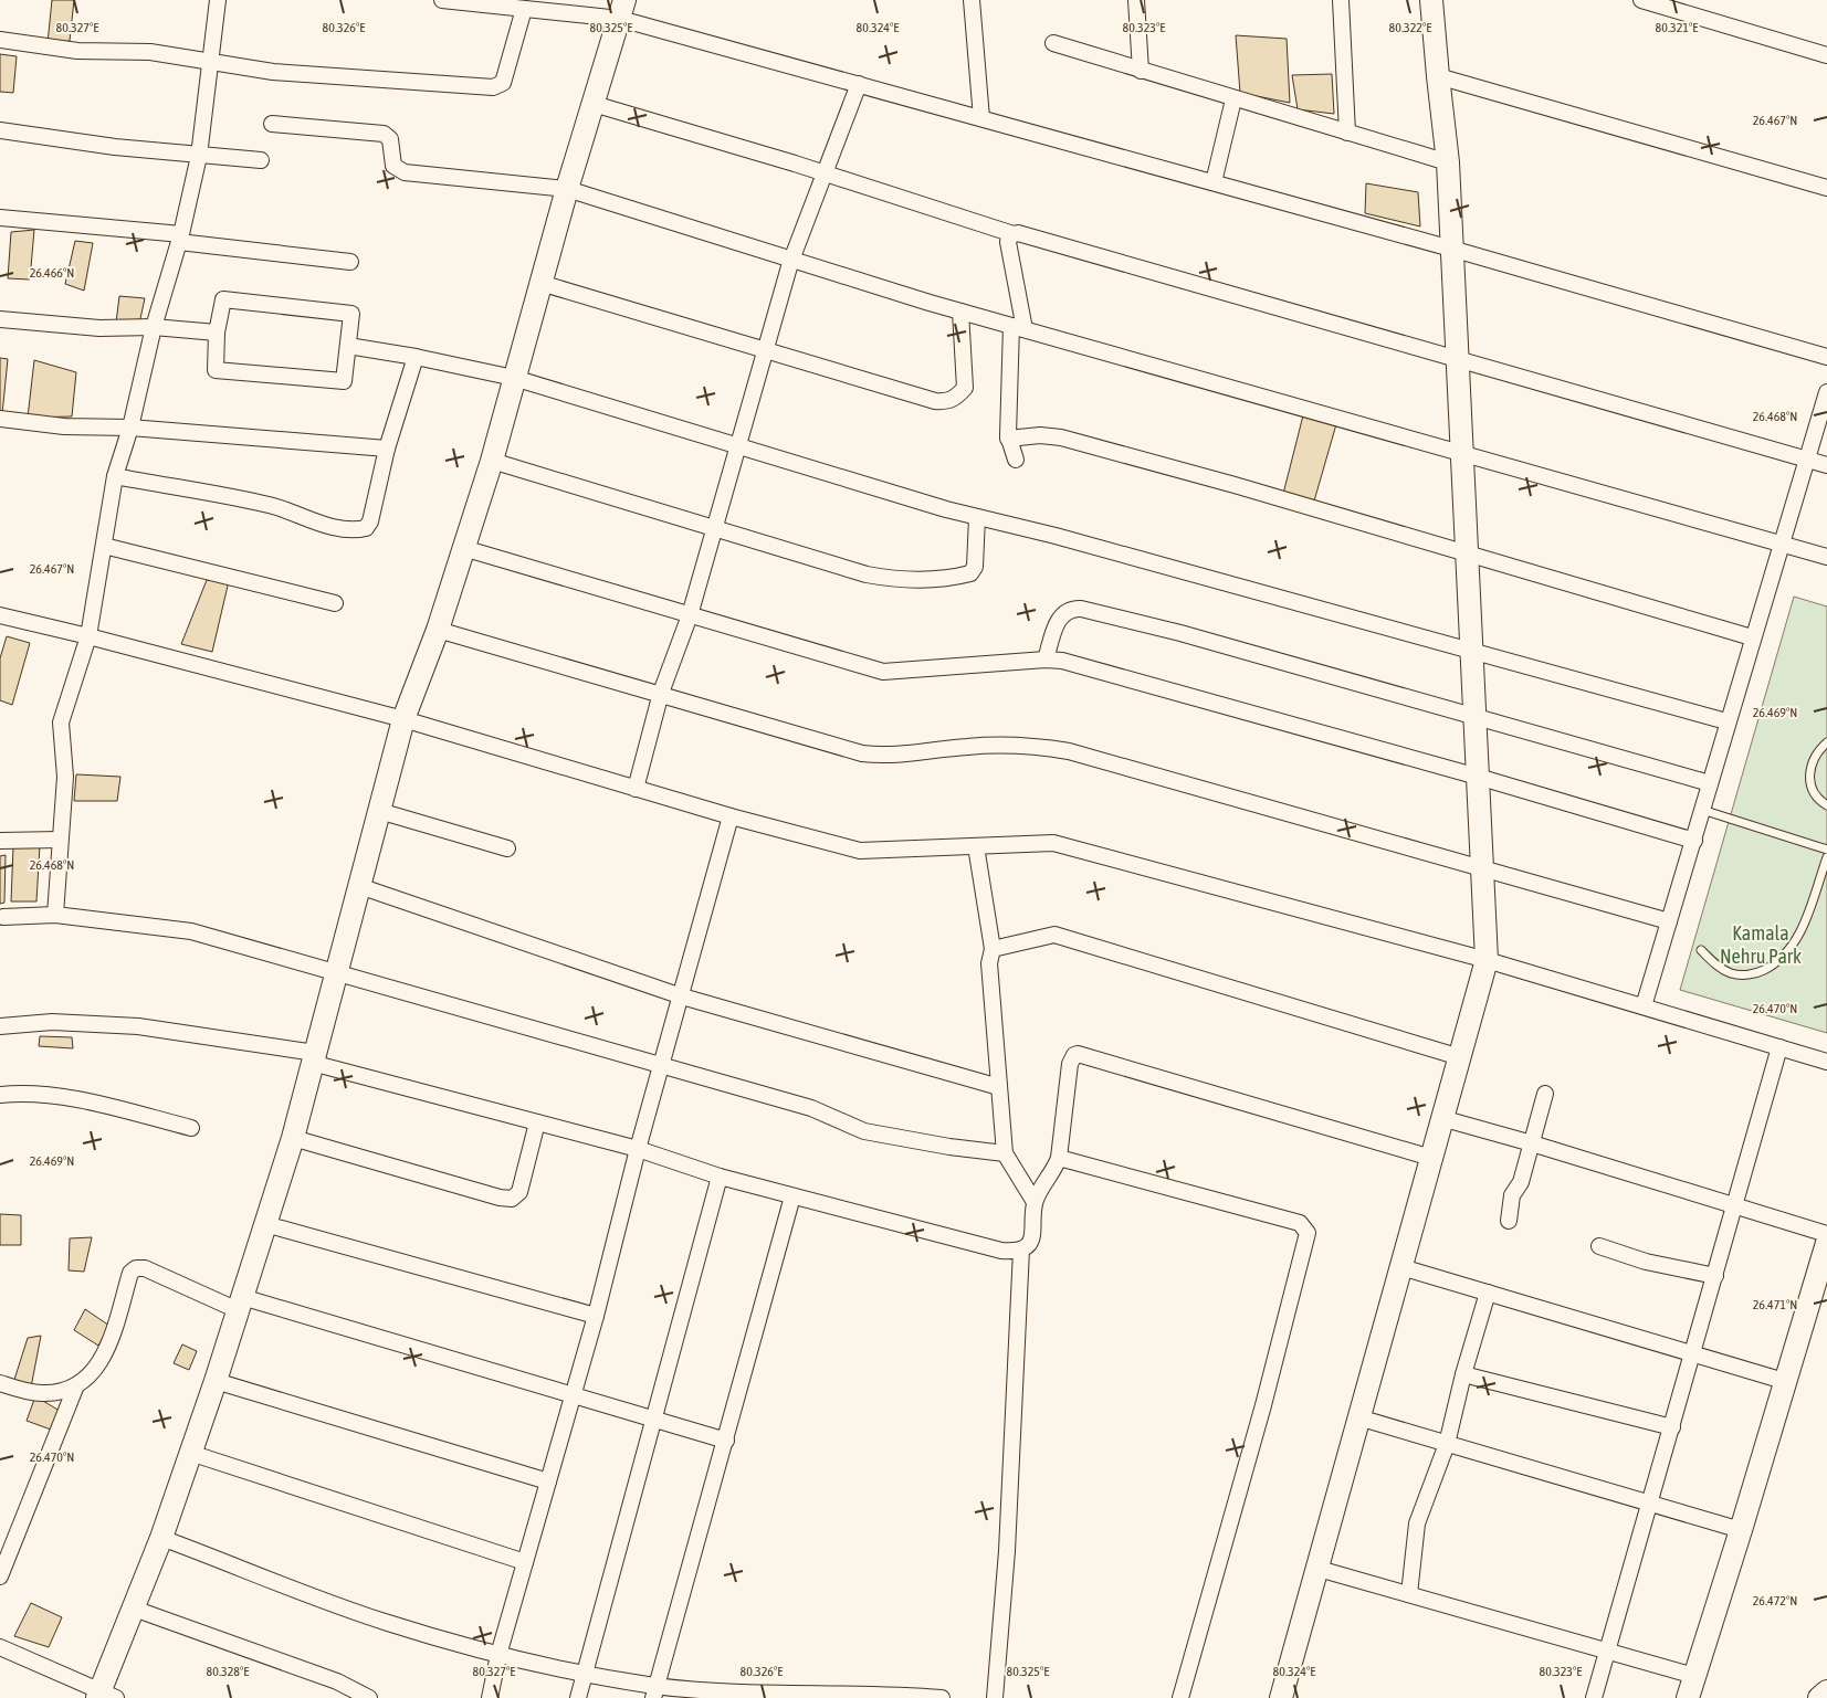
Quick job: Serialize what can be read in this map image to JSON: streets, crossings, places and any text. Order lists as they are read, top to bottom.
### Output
{
  "parks": ["Kamala Nehru Park"],
  "coordinates": [
    "80.327°E",
    "80.326°E",
    "80.325°E",
    "80.324°E",
    "80.323°E",
    "80.322°E",
    "80.321°E",
    "26.467°N",
    "26.466°N",
    "26.468°N",
    "26.469°N",
    "26.470°N",
    "26.471°N",
    "26.472°N",
    "80.328°E"
  ]
}
